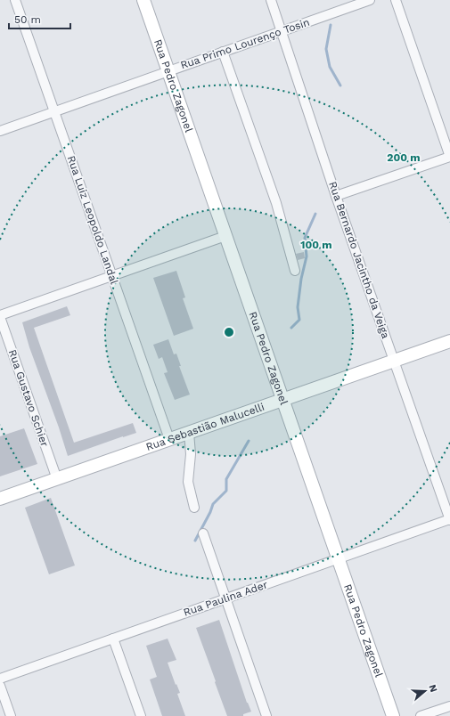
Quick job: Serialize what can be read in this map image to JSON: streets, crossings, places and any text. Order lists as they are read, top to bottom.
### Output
{
  "streets": {
    "street": [
      "Rua Primo Lourenço Tosin",
      "Rua Pedro Zagonel",
      "Rua Luiz Leopoldo Landal",
      "Rua Bernardo Jacintho da Veiga",
      "Rua Gustavo Schier",
      "Rua Sebastião Malucelli",
      "Rua Paulina Ader"
    ]
  },
  "crossings": [
    ["Rua Primo Lourenço Tosin", "Rua Pedro Zagonel"],
    ["Rua Primo Lourenço Tosin", "Rua Luiz Leopoldo Landal"],
    ["Rua Primo Lourenço Tosin", "Rua Bernardo Jacintho da Veiga"],
    ["Rua Pedro Zagonel", "Rua Sebastião Malucelli"],
    ["Rua Pedro Zagonel", "Rua Paulina Ader"],
    ["Rua Luiz Leopoldo Landal", "Rua Sebastião Malucelli"],
    ["Rua Bernardo Jacintho da Veiga", "Rua Sebastião Malucelli"],
    ["Rua Bernardo Jacintho da Veiga", "Rua Paulina Ader"],
    ["Rua Gustavo Schier", "Rua Sebastião Malucelli"]
  ],
  "scale_bar": "50 m",
  "north": "right",
  "rings": ["200 m", "100 m"]
}
